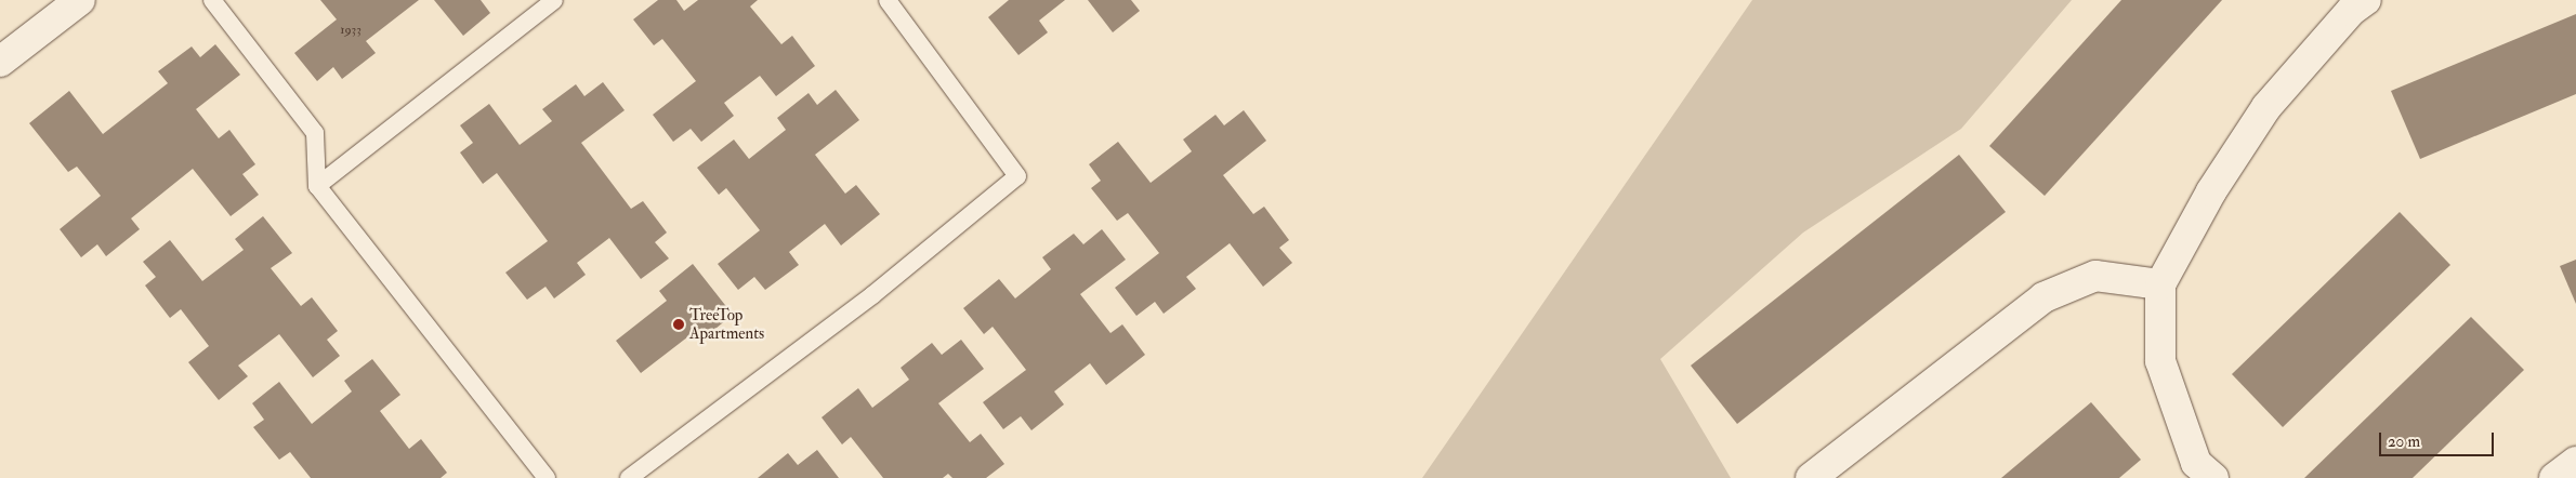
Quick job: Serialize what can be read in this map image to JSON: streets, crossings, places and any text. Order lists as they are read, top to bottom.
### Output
{
  "places": ["TreeTop Apartments"],
  "house_numbers": ["1933"],
  "scale_bar": "20 m"
}
